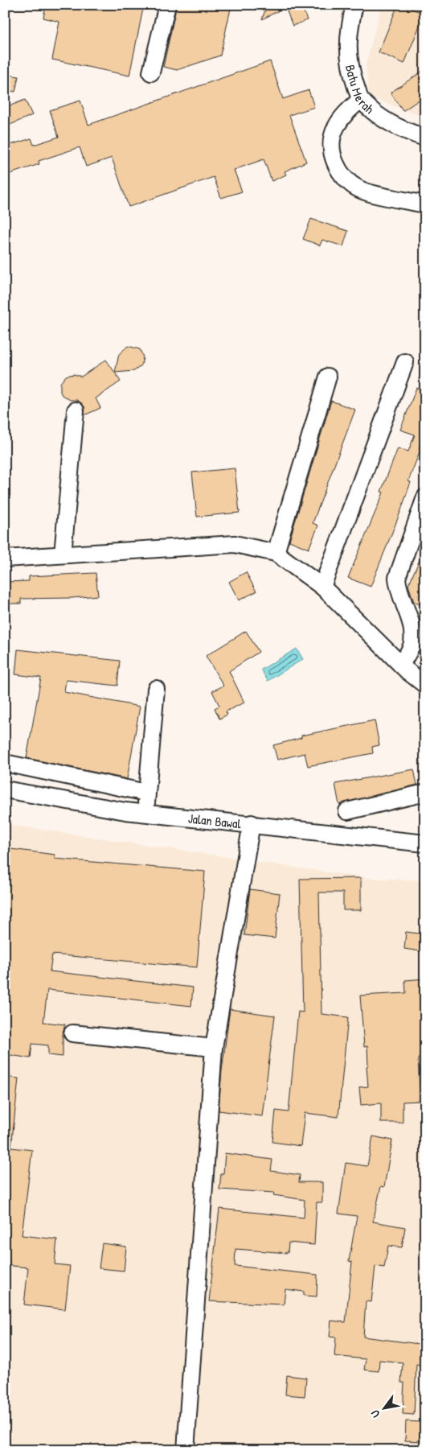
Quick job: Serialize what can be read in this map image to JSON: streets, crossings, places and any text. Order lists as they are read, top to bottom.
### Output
{
  "streets": {
    "street": ["Batu Merah", "Jalan Bawal"]
  },
  "north": "bottom left"
}
